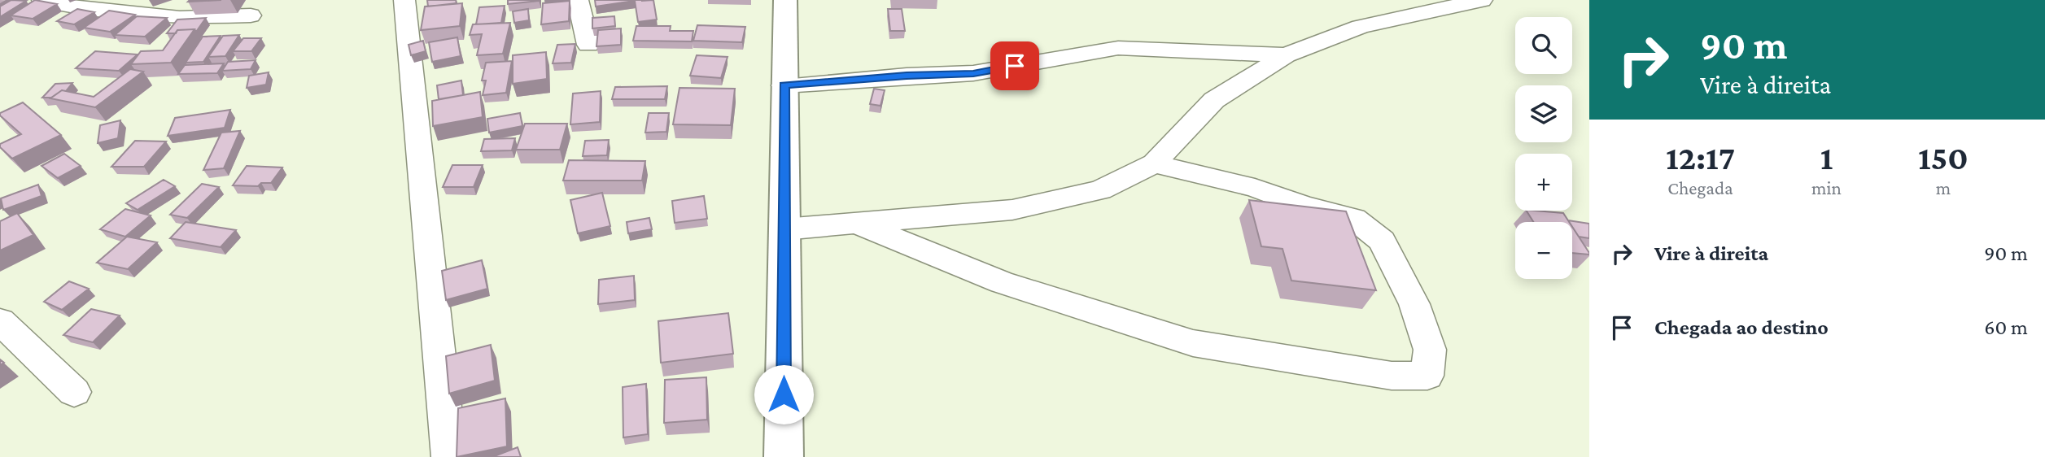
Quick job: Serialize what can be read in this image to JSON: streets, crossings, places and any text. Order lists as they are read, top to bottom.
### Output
{
  "page": {
    "turn": ["90 m", "Vire à direita"],
    "map_buttons": ["+", "−"],
    "eta": [
      "12:17",
      "Chegada",
      "1",
      "min",
      "150",
      "m"
    ],
    "list": [
      {
        "name": "Vire à direita",
        "value": "90 m"
      },
      {
        "name": "Chegada ao destino",
        "value": "60 m"
      }
    ]
  }
}
